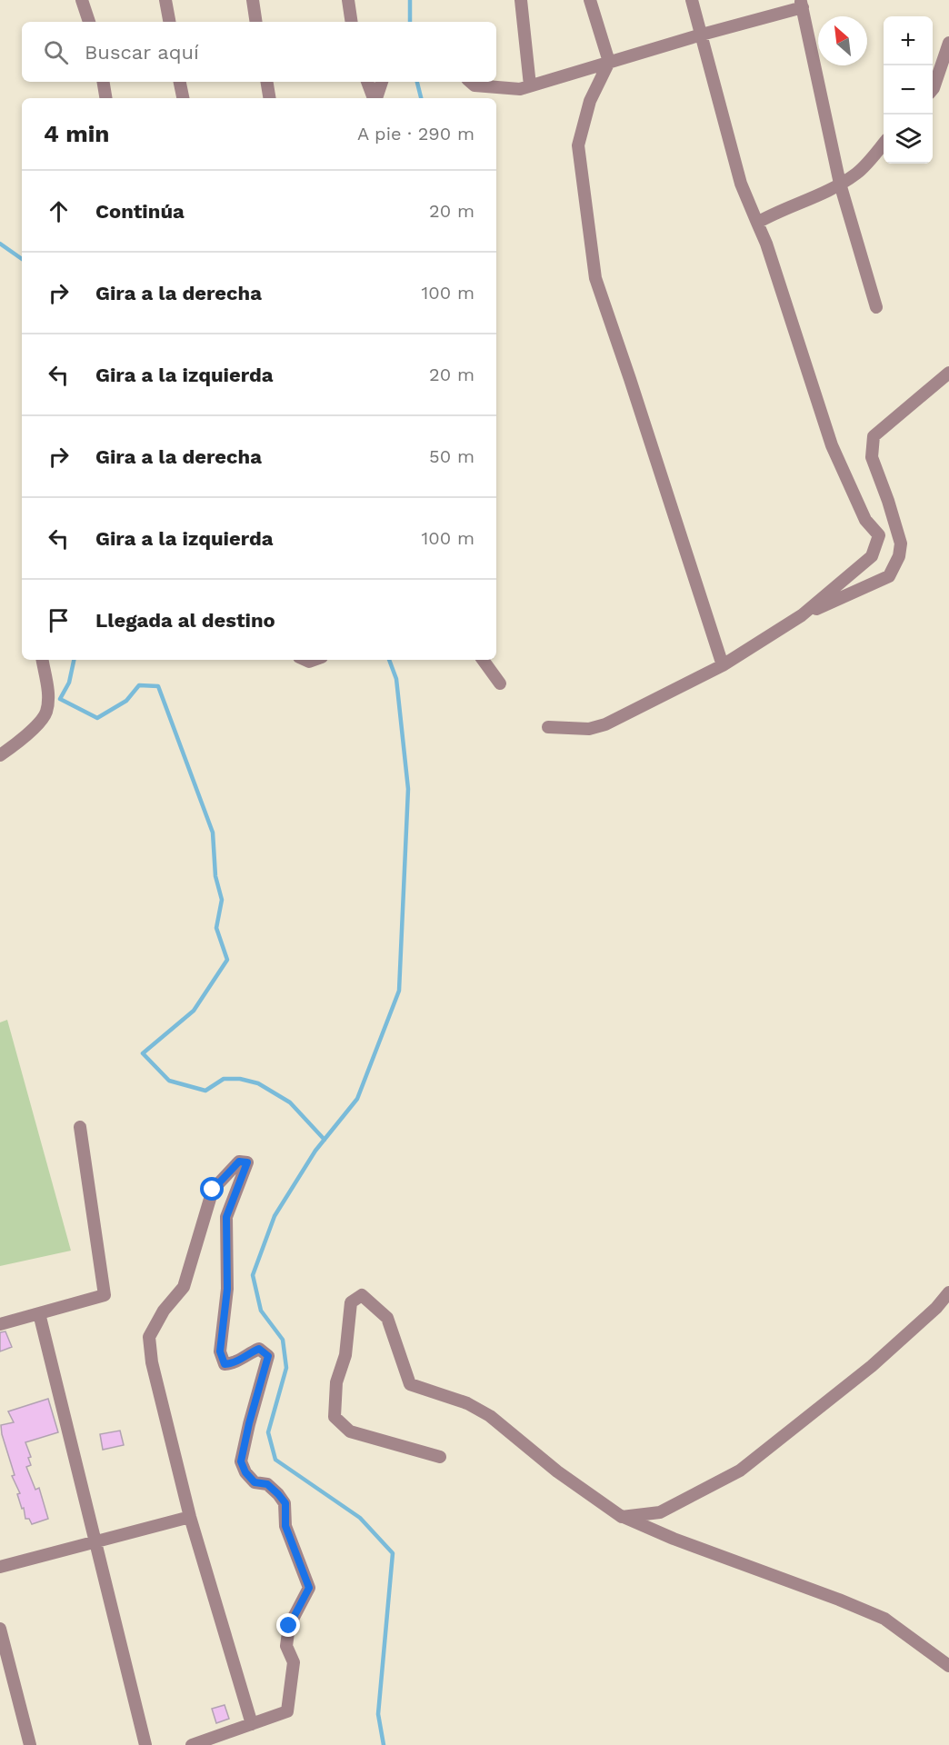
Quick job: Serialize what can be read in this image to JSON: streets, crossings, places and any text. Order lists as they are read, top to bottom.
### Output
{
  "north": "top left",
  "page": {
    "map_buttons": ["+", "−"],
    "search": "Buscar aquí",
    "heading": ["4 min", "A pie · 290 m"],
    "list": [
      ["Continúa", "20 m"],
      ["Gira a la derecha", "100 m"],
      ["Gira a la izquierda", "20 m"],
      ["Gira a la derecha", "50 m"],
      ["Gira a la izquierda", "100 m"],
      "Llegada al destino"
    ]
  }
}
